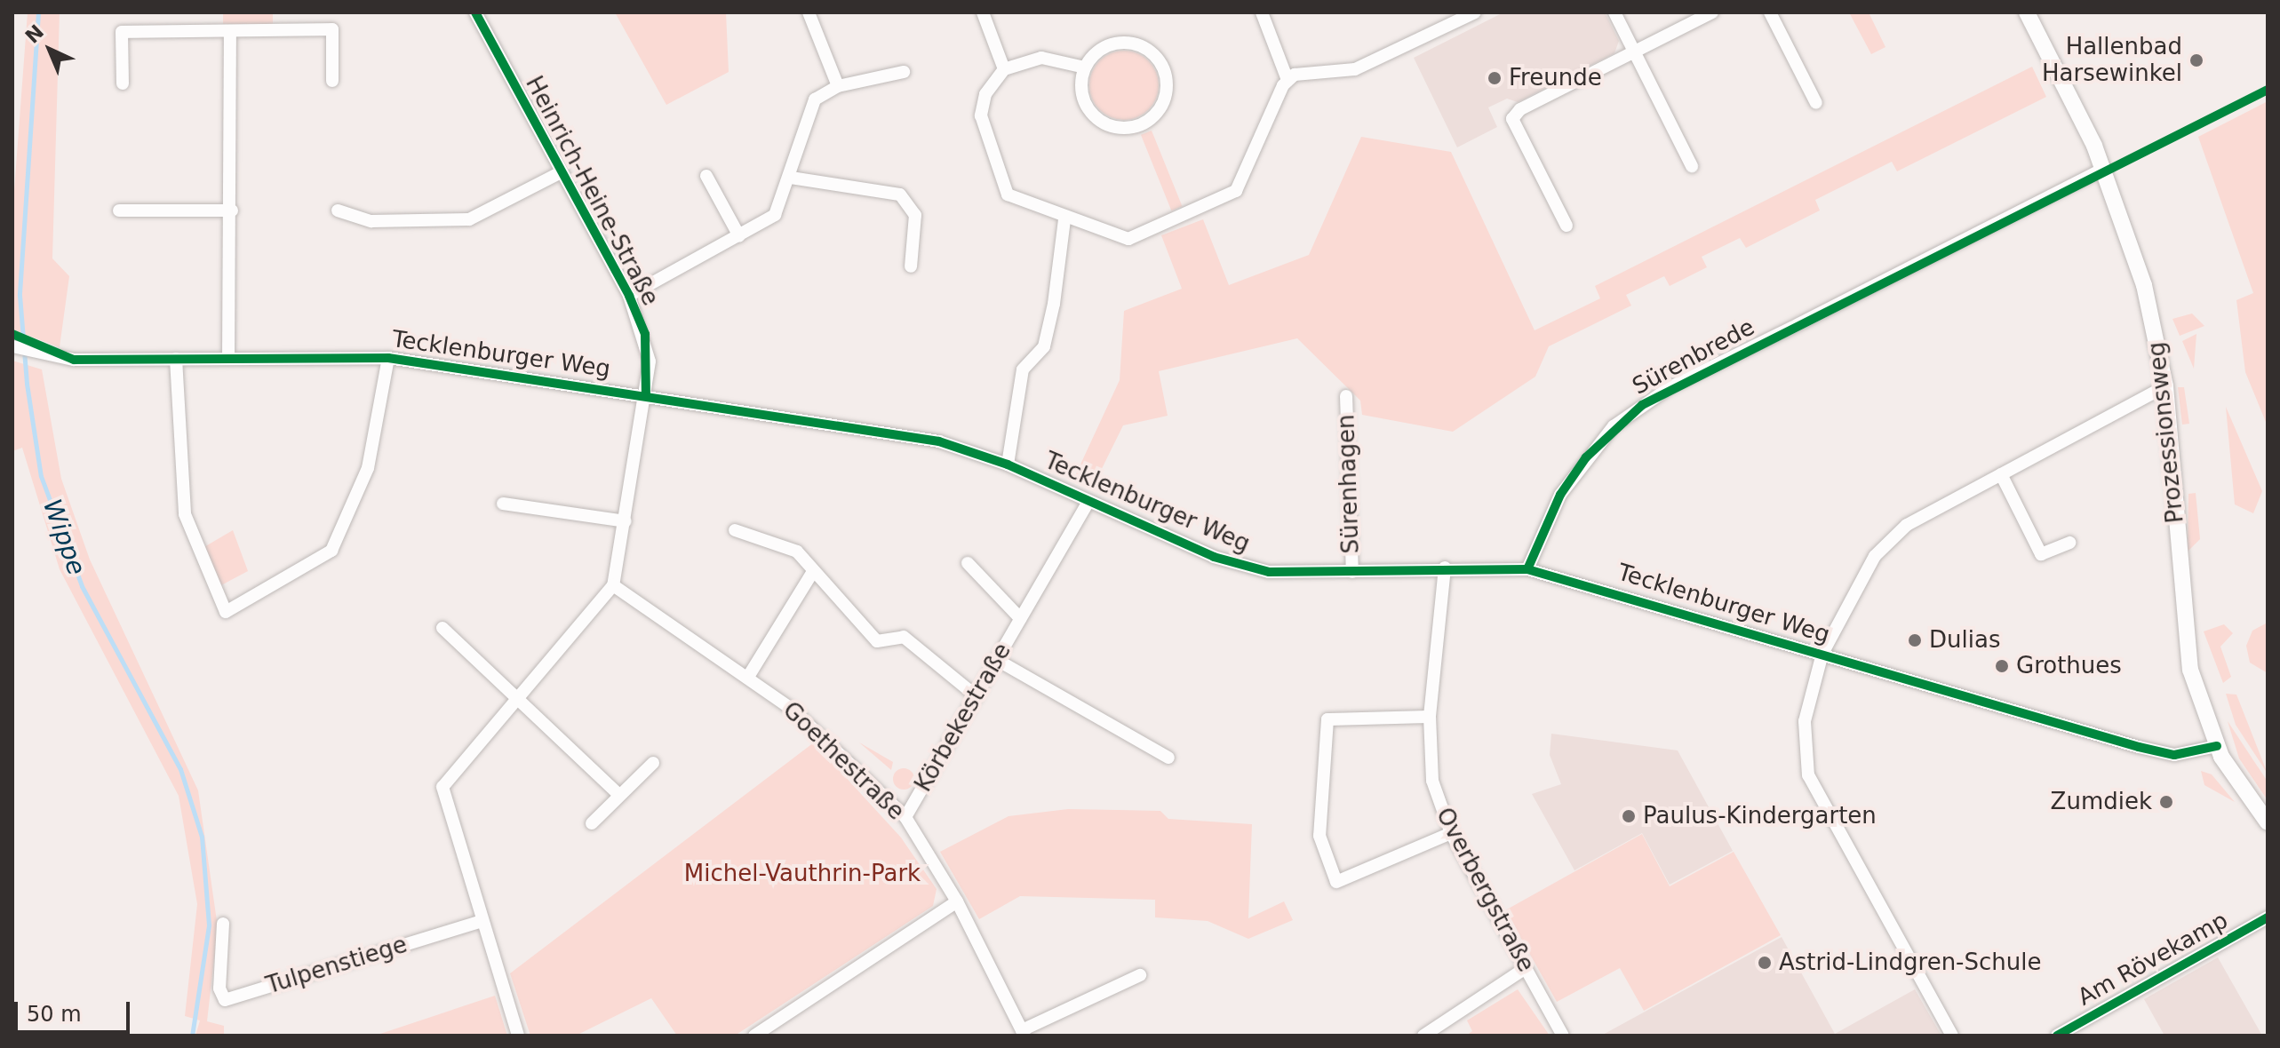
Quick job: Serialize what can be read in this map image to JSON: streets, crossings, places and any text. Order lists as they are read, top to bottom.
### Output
{
  "streets": {
    "street": [
      "Heinrich-Heine-Straße",
      "Tecklenburger Weg",
      "Sürenbrede",
      "Prozessionsweg",
      "Sürenhagen",
      "Körbekestraße",
      "Goethestraße",
      "Overbergstraße",
      "Am Rövekamp",
      "Tulpenstiege"
    ]
  },
  "crossings": [
    ["Heinrich-Heine-Straße", "Tecklenburger Weg"],
    ["Heinrich-Heine-Straße", "Goethestraße"],
    ["Tecklenburger Weg", "Sürenbrede"],
    ["Tecklenburger Weg", "Prozessionsweg"],
    ["Tecklenburger Weg", "Sürenhagen"],
    ["Tecklenburger Weg", "Körbekestraße"],
    ["Tecklenburger Weg", "Overbergstraße"],
    ["Sürenbrede", "Prozessionsweg"],
    ["Körbekestraße", "Goethestraße"]
  ],
  "water": ["Wippe"],
  "parks": ["Michel-Vauthrin-Park"],
  "places": [
    "Hallenbad Harsewinkel",
    "Freunde",
    "Dulias",
    "Grothues",
    "Zumdiek",
    "Paulus-Kindergarten",
    "Astrid-Lindgren-Schule"
  ],
  "scale_bar": "50 m",
  "north": "top left"
}
